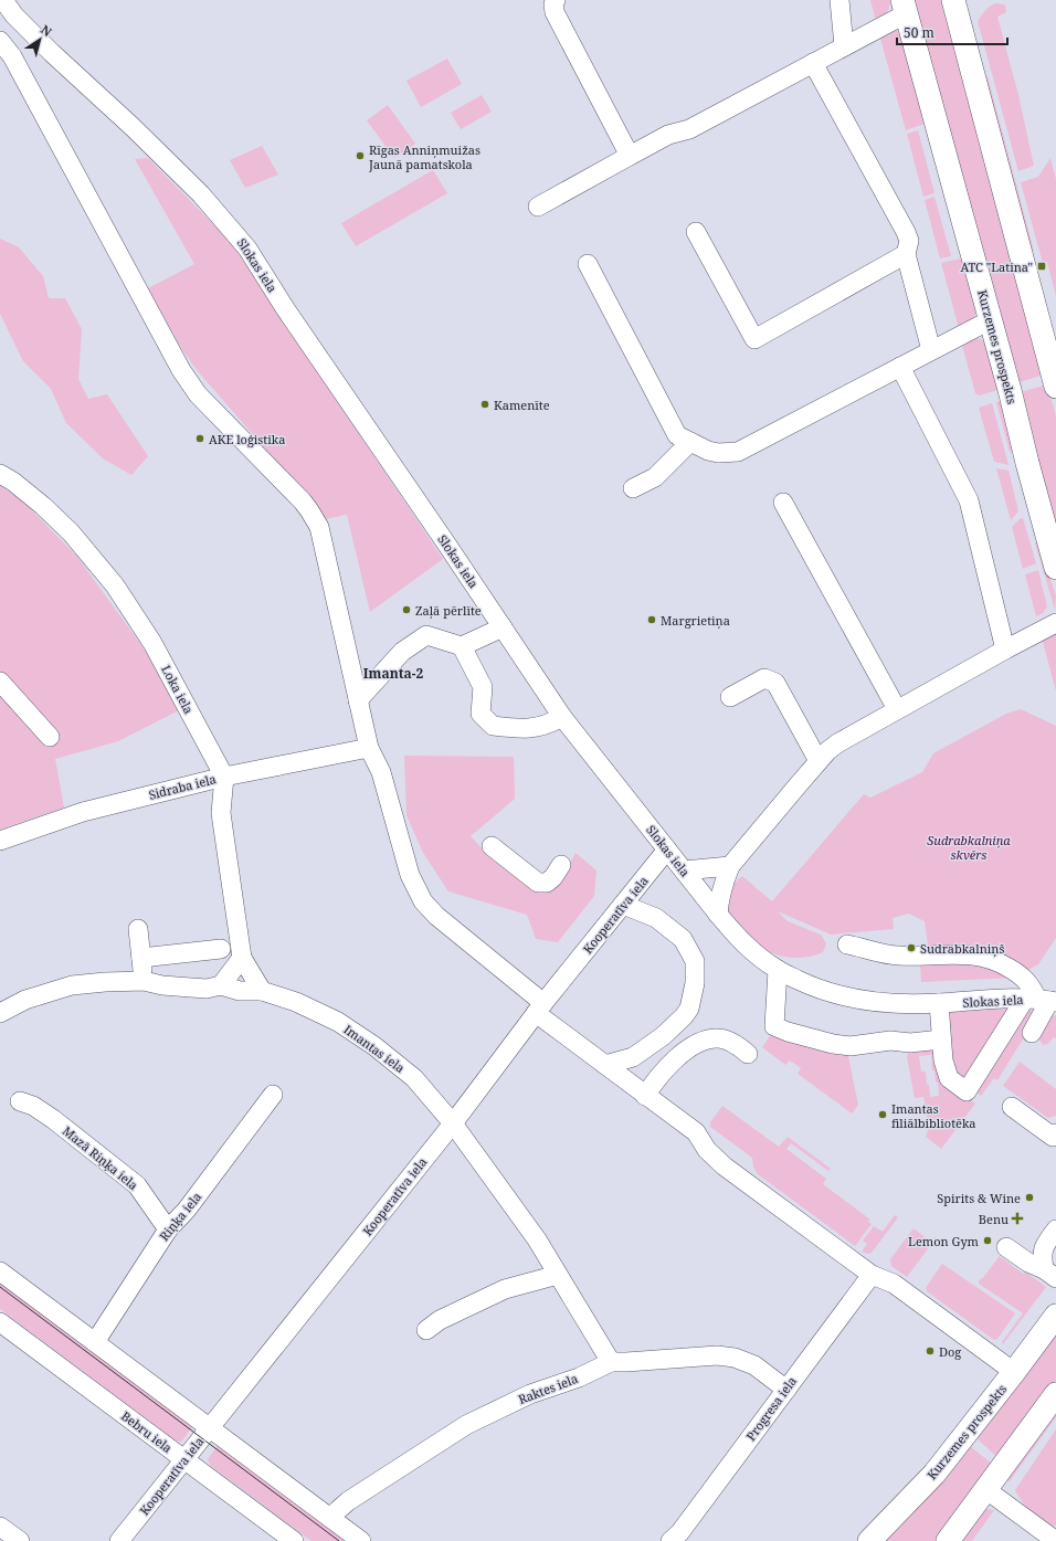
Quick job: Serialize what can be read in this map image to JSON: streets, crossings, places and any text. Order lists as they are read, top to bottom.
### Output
{
  "streets": {
    "main road": ["Kurzemes prospekts"],
    "street": [
      "Slokas iela",
      "Loka iela",
      "Sidraba iela",
      "Kooperatīva iela",
      "Imantas iela",
      "Mazā Riņķa iela",
      "Riņķa iela",
      "Raktes iela",
      "Progresa iela",
      "Bebru iela"
    ]
  },
  "crossings": [
    ["Slokas iela", "Kooperatīva iela"],
    ["Loka iela", "Sidraba iela"],
    ["Kooperatīva iela", "Imantas iela"],
    ["Kooperatīva iela", "Bebru iela"],
    ["Imantas iela", "Raktes iela"],
    ["Mazā Riņķa iela", "Riņķa iela"],
    ["Raktes iela", "Progresa iela"]
  ],
  "districts": ["Imanta-2"],
  "parks": ["Sudrabkalniņa skvērs"],
  "places": {
    "other": [
      "Rīgas Anniņmuižas Jaunā pamatskola",
      "Kamenīte",
      "AKE loģistika",
      "Zaļā pērlīte",
      "Margrietiņa",
      "Sudrabkalniņš",
      "Imantas filiālbibliotēka",
      "Spirits & Wine",
      "Lemon Gym",
      "Dog"
    ],
    "transit": ["ATC \"Latina\""],
    "health": ["Benu"]
  },
  "scale_bar": "50 m",
  "north": "top right"
}
